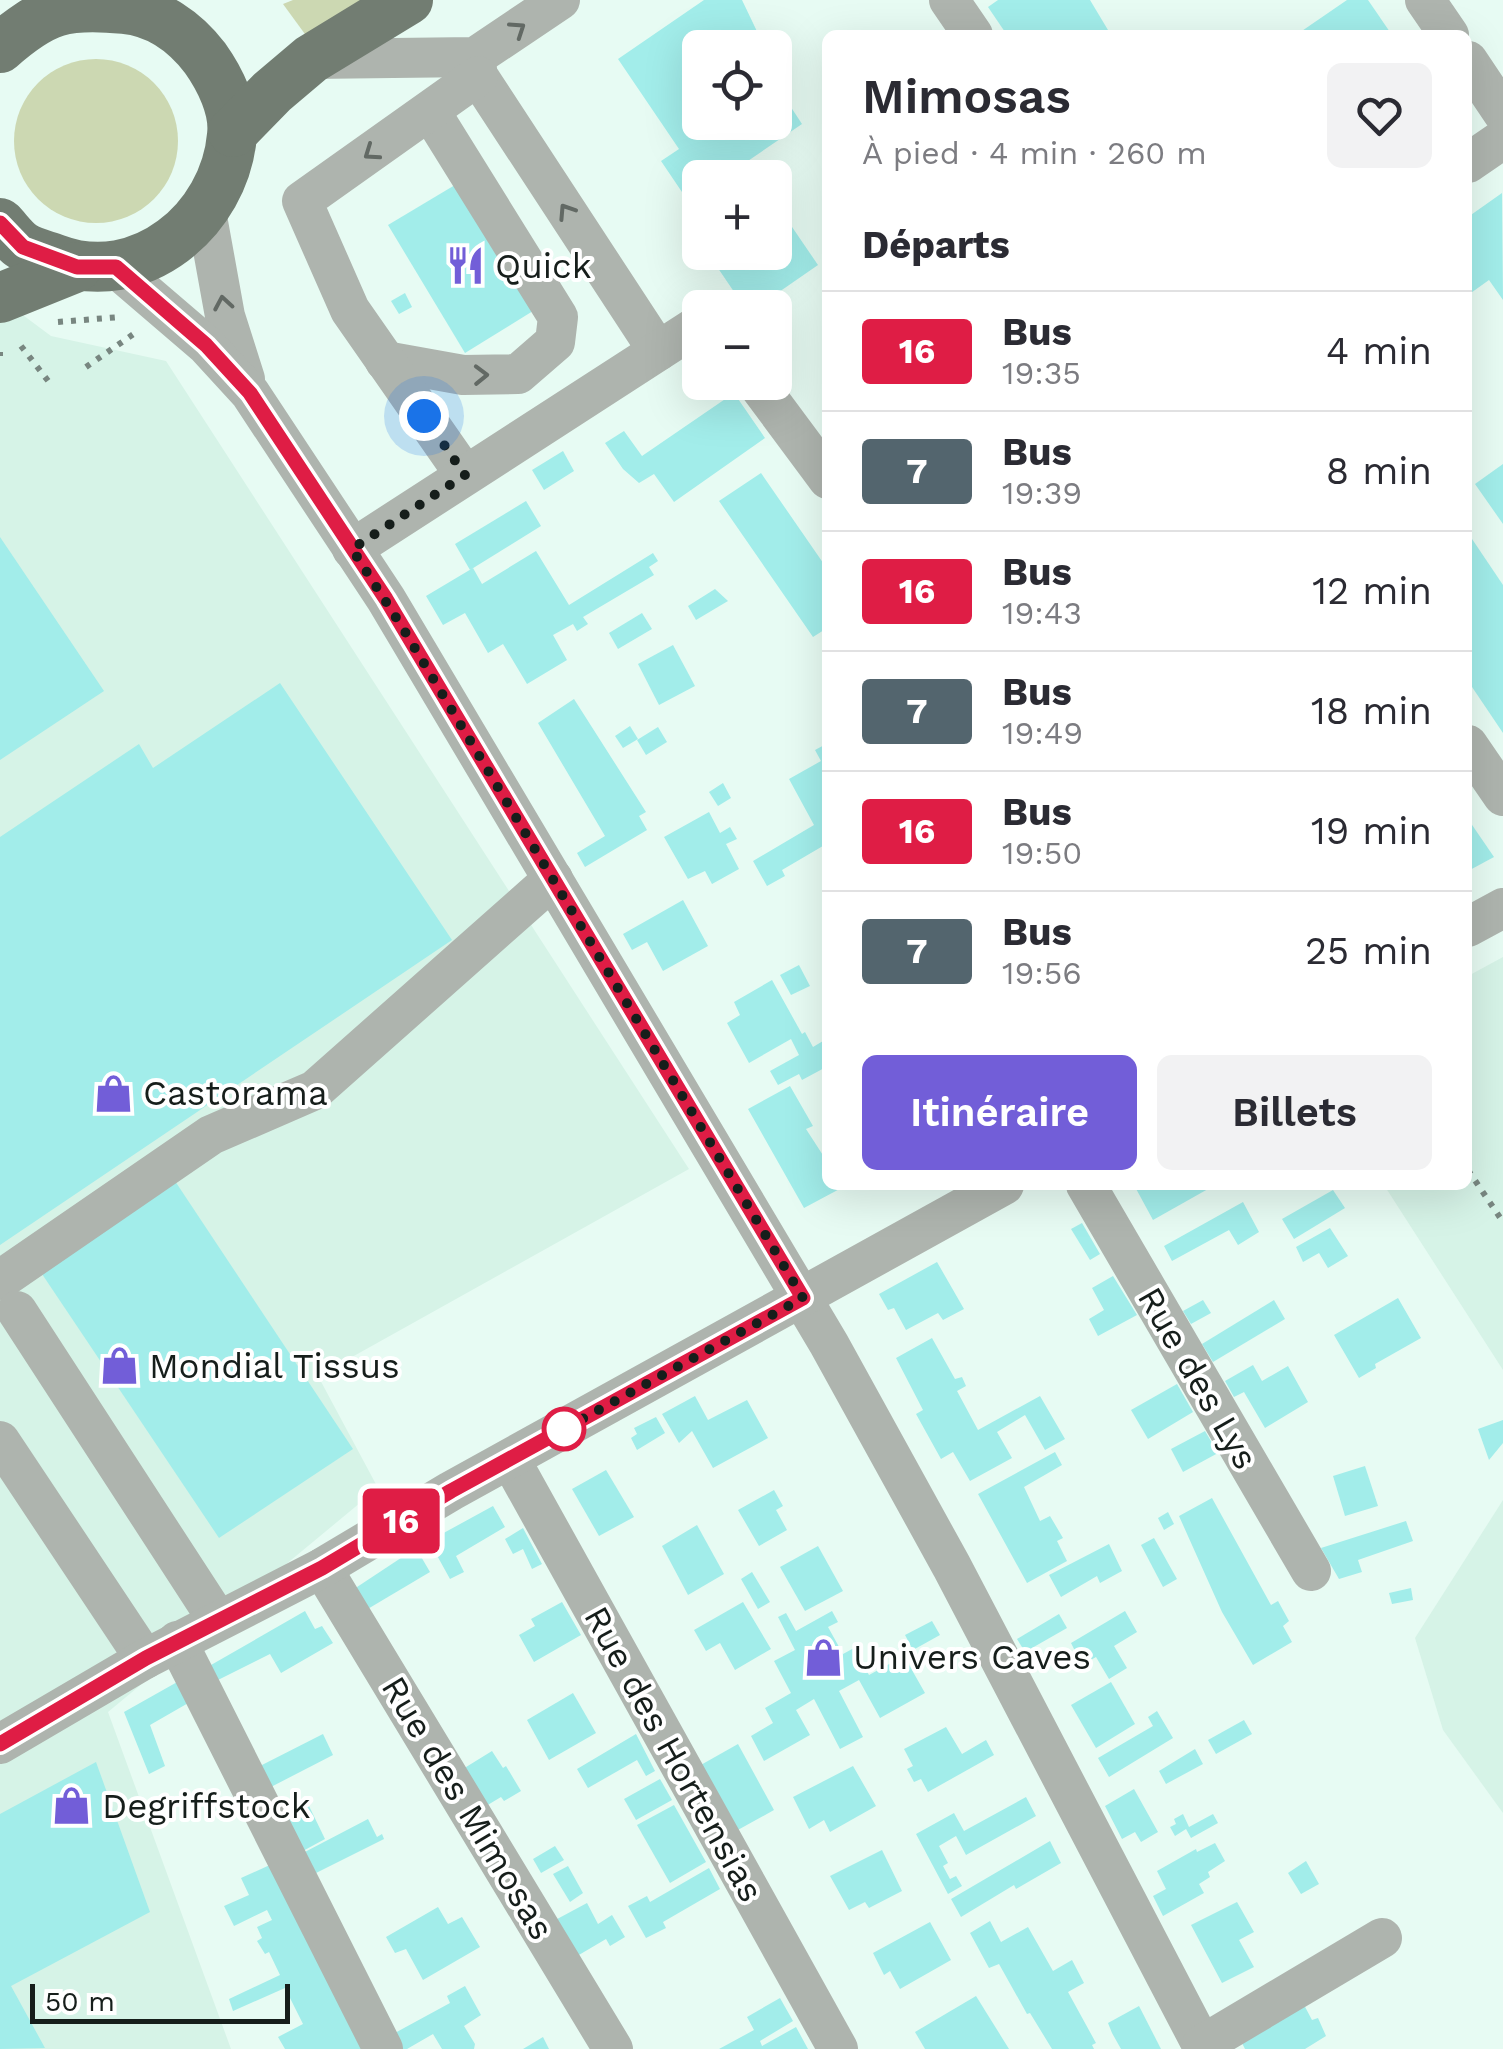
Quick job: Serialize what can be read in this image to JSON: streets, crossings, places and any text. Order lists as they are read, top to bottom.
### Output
{
  "streets": {
    "street": ["Rue des Lys", "Rue des Hortensias", "Rue des Mimosas"]
  },
  "places": {
    "restaurant": ["Quick"],
    "shop": [
      "Castorama",
      "Mondial Tissus",
      "Univers Caves",
      "Degriffstock"
    ]
  },
  "lines": ["bus line 16"],
  "scale_bar": "50 m",
  "page": {
    "on_map": "16",
    "map_buttons": ["+", "−"],
    "heading": [
      ["Mimosas", "À pied · 4 min · 260 m"],
      "Départs"
    ],
    "list": [
      {
        "mark": "16",
        "name": "Bus",
        "note": "19:35",
        "value": "4 min"
      },
      {
        "mark": "7",
        "name": "Bus",
        "note": "19:39",
        "value": "8 min"
      },
      {
        "mark": "16",
        "name": "Bus",
        "note": "19:43",
        "value": "12 min"
      },
      {
        "mark": "7",
        "name": "Bus",
        "note": "19:49",
        "value": "18 min"
      },
      {
        "mark": "16",
        "name": "Bus",
        "note": "19:50",
        "value": "19 min"
      },
      {
        "mark": "7",
        "name": "Bus",
        "note": "19:56",
        "value": "25 min"
      }
    ],
    "buttons": ["Itinéraire", "Billets"],
    "scale": "50 m"
  }
}
